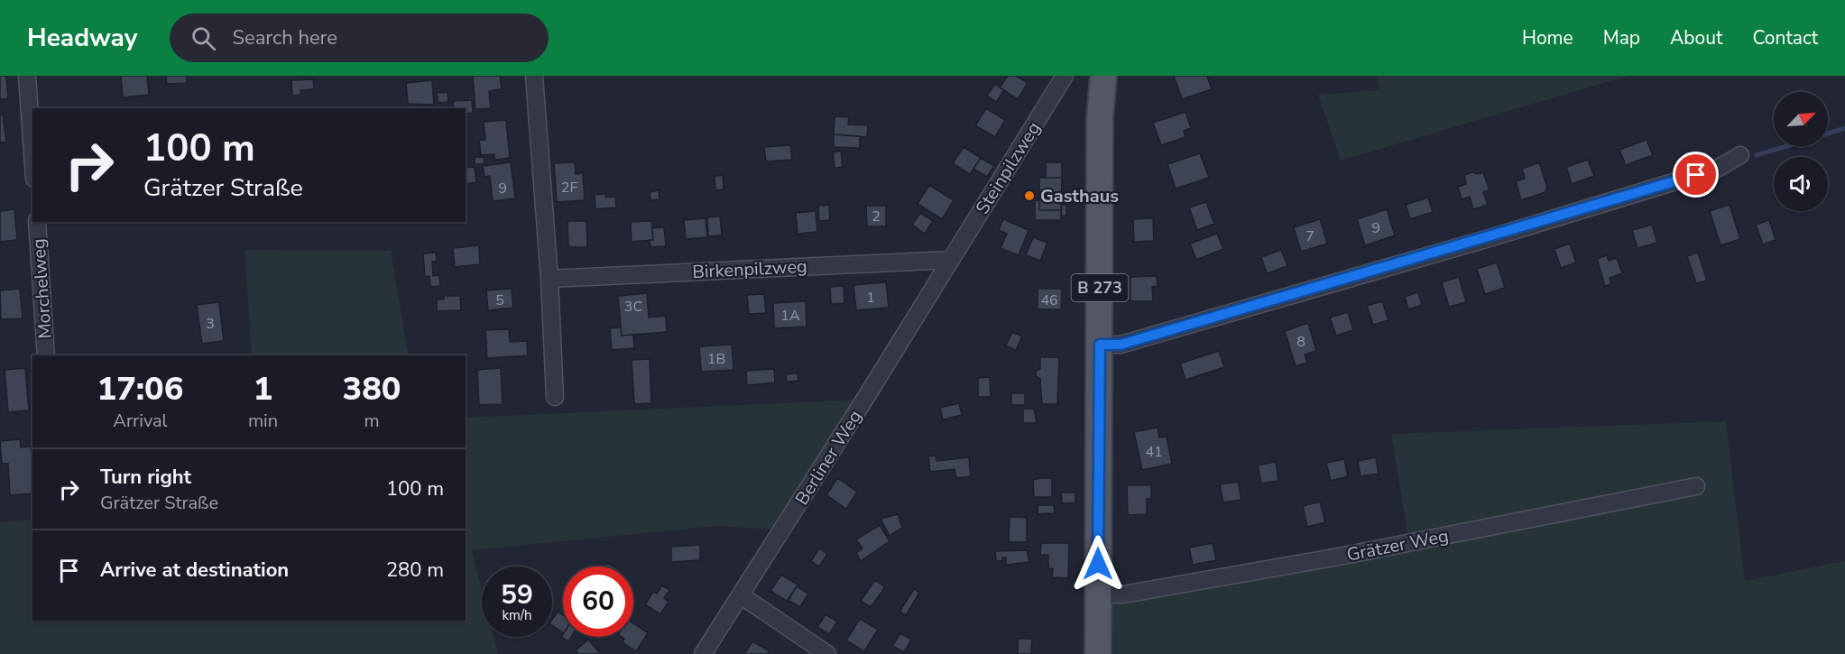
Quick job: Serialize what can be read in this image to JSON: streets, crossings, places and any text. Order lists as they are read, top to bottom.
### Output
{
  "streets": {
    "main road": ["B 273"],
    "street": [
      "Steinpilzweg",
      "Birkenpilzweg",
      "Morchelweg",
      "Berliner Weg",
      "Grätzer Weg"
    ]
  },
  "crossings": [
    ["Steinpilzweg", "Birkenpilzweg"],
    ["Steinpilzweg", "Berliner Weg"],
    ["Birkenpilzweg", "Berliner Weg"],
    ["B 273", "Grätzer Weg"]
  ],
  "places": ["Gasthaus"],
  "house_numbers": [
    "2F",
    "9",
    "2",
    "9",
    "7",
    "1",
    "5",
    "46",
    "3C",
    "1A",
    "3",
    "8",
    "1B",
    "41"
  ],
  "north": "top right",
  "page": {
    "header": "Headway",
    "search": "Search here",
    "nav": [
      "Home",
      "Map",
      "About",
      "Contact"
    ],
    "turn": ["100 m", "Grätzer Straße"],
    "eta": [
      "17:06",
      "Arrival",
      "1",
      "min",
      "380",
      "m"
    ],
    "list": [
      {
        "name": "Turn right",
        "note": "Grätzer Straße",
        "value": "100 m"
      },
      {
        "name": "Arrive at destination",
        "value": "280 m"
      }
    ],
    "speed": "59 km/h",
    "limit": "60"
  }
}
